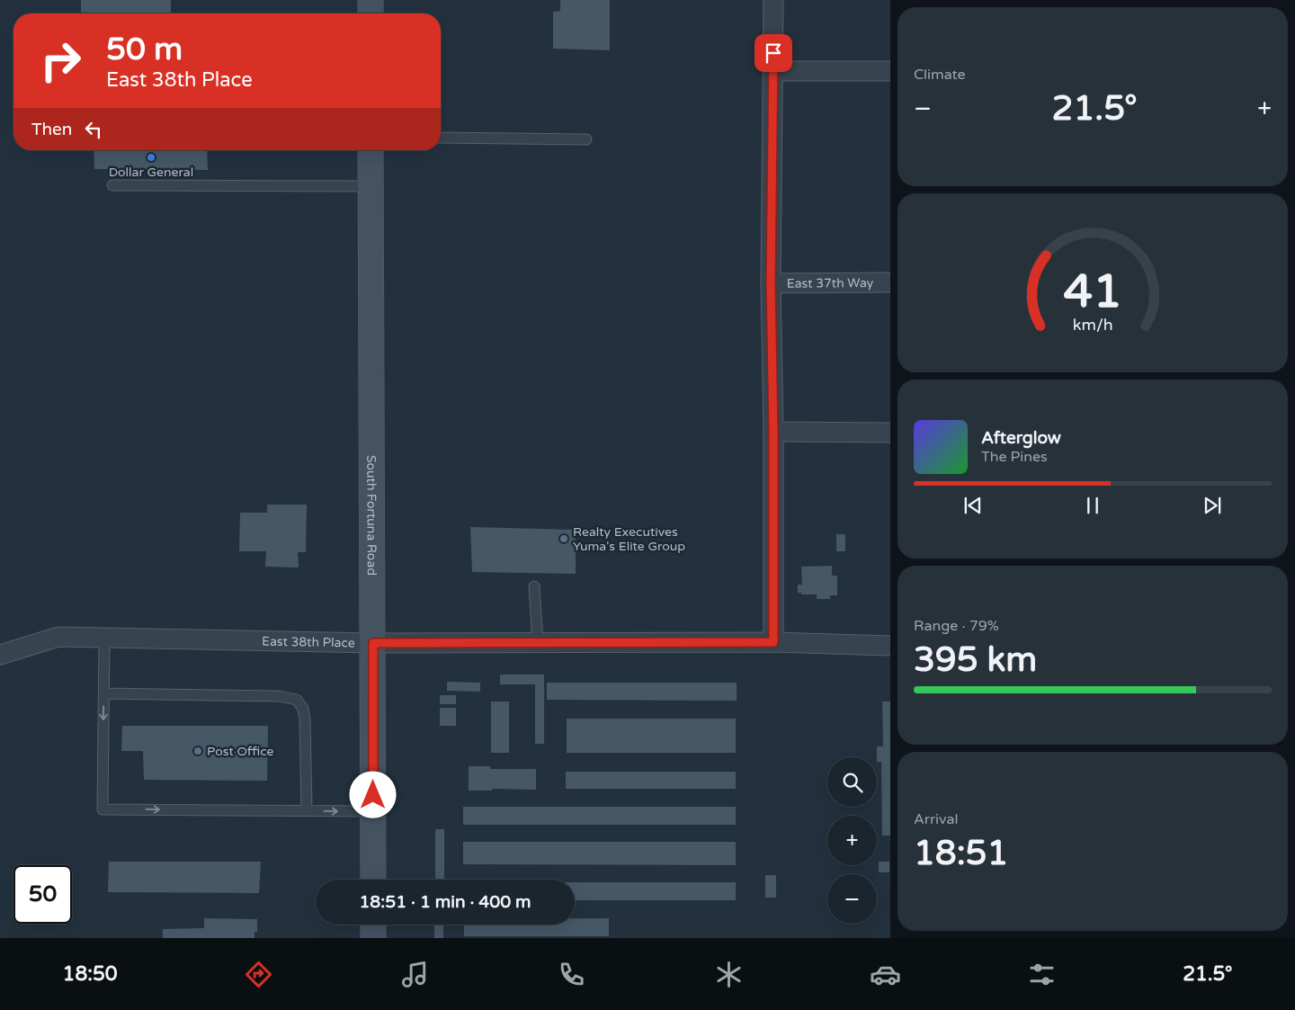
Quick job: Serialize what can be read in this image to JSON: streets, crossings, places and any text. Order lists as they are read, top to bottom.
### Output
{
  "streets": {
    "main road": ["South Fortuna Road"],
    "street": ["East 37th Way", "East 38th Place"]
  },
  "crossings": [
    ["South Fortuna Road", "East 38th Place"]
  ],
  "places": ["Dollar General", "Realty Executives Yuma's Elite Group", "Post Office"],
  "page": {
    "tile": [
      "Climate",
      ["Range · 79%", "395 km"],
      ["Arrival", "18:51"]
    ],
    "turn": ["50 m", "East 38th Place"],
    "heat": ["−", "21.5°", "+"],
    "then": "Then",
    "song": ["Afterglow", "The Pines"],
    "map_buttons": ["+", "−"],
    "limit": "50",
    "trip": "18:51 · 1 min · 400 m",
    "tabs": ["18:50", "21.5°"],
    "gauge": ["41", "km/h"]
  }
}
